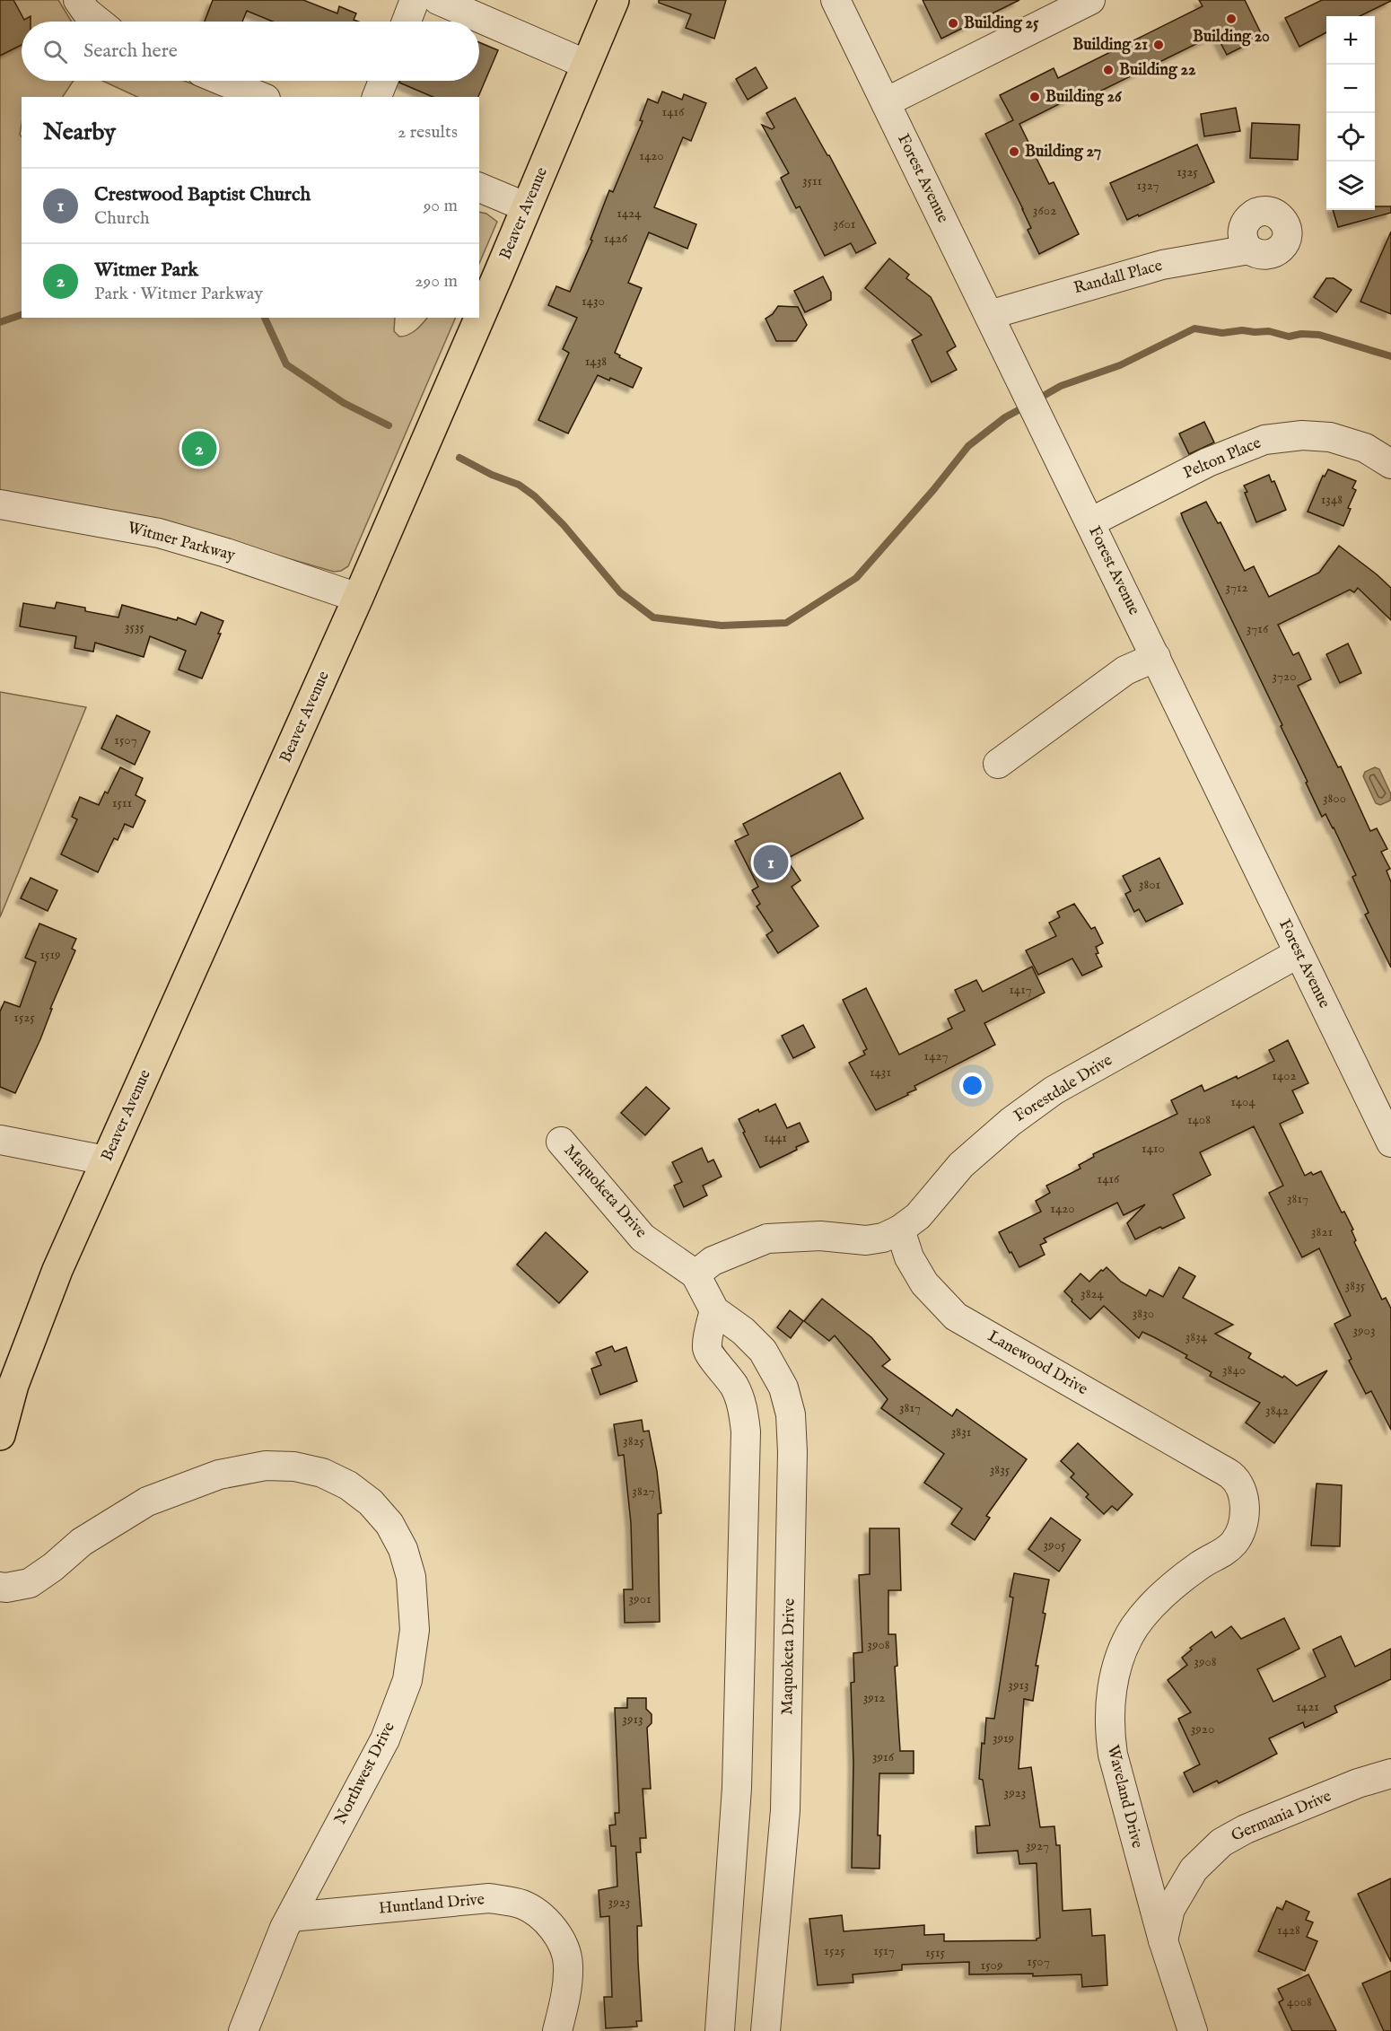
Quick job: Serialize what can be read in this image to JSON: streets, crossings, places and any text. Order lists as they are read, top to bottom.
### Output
{
  "streets": {
    "main road": ["Beaver Avenue"],
    "street": [
      "Forest Avenue",
      "Randall Place",
      "Pelton Place",
      "Witmer Parkway",
      "Forestdale Drive",
      "Maquoketa Drive",
      "Lanewood Drive",
      "Northwest Drive",
      "Waveland Drive",
      "Germania Drive",
      "Huntland Drive"
    ]
  },
  "crossings": [
    ["Forest Avenue", "Randall Place"],
    ["Forest Avenue", "Pelton Place"],
    ["Forest Avenue", "Forestdale Drive"],
    ["Beaver Avenue", "Witmer Parkway"],
    ["Forestdale Drive", "Maquoketa Drive"],
    ["Forestdale Drive", "Lanewood Drive"],
    ["Lanewood Drive", "Waveland Drive"],
    ["Northwest Drive", "Huntland Drive"],
    ["Waveland Drive", "Germania Drive"]
  ],
  "places": [
    "Building 20",
    "Building 25",
    "Building 21",
    "Building 22",
    "Building 26",
    "Building 27"
  ],
  "house_numbers": [
    "1416",
    "1420",
    "1325",
    "3511",
    "1327",
    "3602",
    "1424",
    "3601",
    "1426",
    "1430",
    "1438",
    "1348",
    "3712",
    "3535",
    "3716",
    "3720",
    "1507",
    "3800",
    "1511",
    "3801",
    "1519",
    "1417",
    "1525",
    "1427",
    "1431",
    "1402",
    "1404",
    "1408",
    "1441",
    "1410",
    "1416",
    "3817",
    "1420",
    "3821",
    "3835",
    "3824",
    "3830",
    "3903",
    "3834",
    "3840",
    "3817",
    "3842",
    "3831",
    "3825",
    "3835",
    "3827",
    "3905",
    "3901",
    "3908",
    "3908",
    "3913",
    "3912",
    "1421",
    "3913",
    "3920",
    "3919",
    "3916",
    "3923",
    "3927",
    "3923",
    "1428",
    "1525",
    "1517",
    "1515",
    "1507",
    "1509",
    "4008"
  ],
  "page": {
    "map_buttons": ["+", "−"],
    "search": "Search here",
    "heading": ["Nearby", "2 results"],
    "list": [
      {
        "mark": "1",
        "name": "Crestwood Baptist Church",
        "note": "Church",
        "value": "90 m"
      },
      {
        "mark": "2",
        "name": "Witmer Park",
        "note": "Park · Witmer Parkway",
        "value": "290 m"
      }
    ],
    "pins": ["2", "1"]
  }
}
